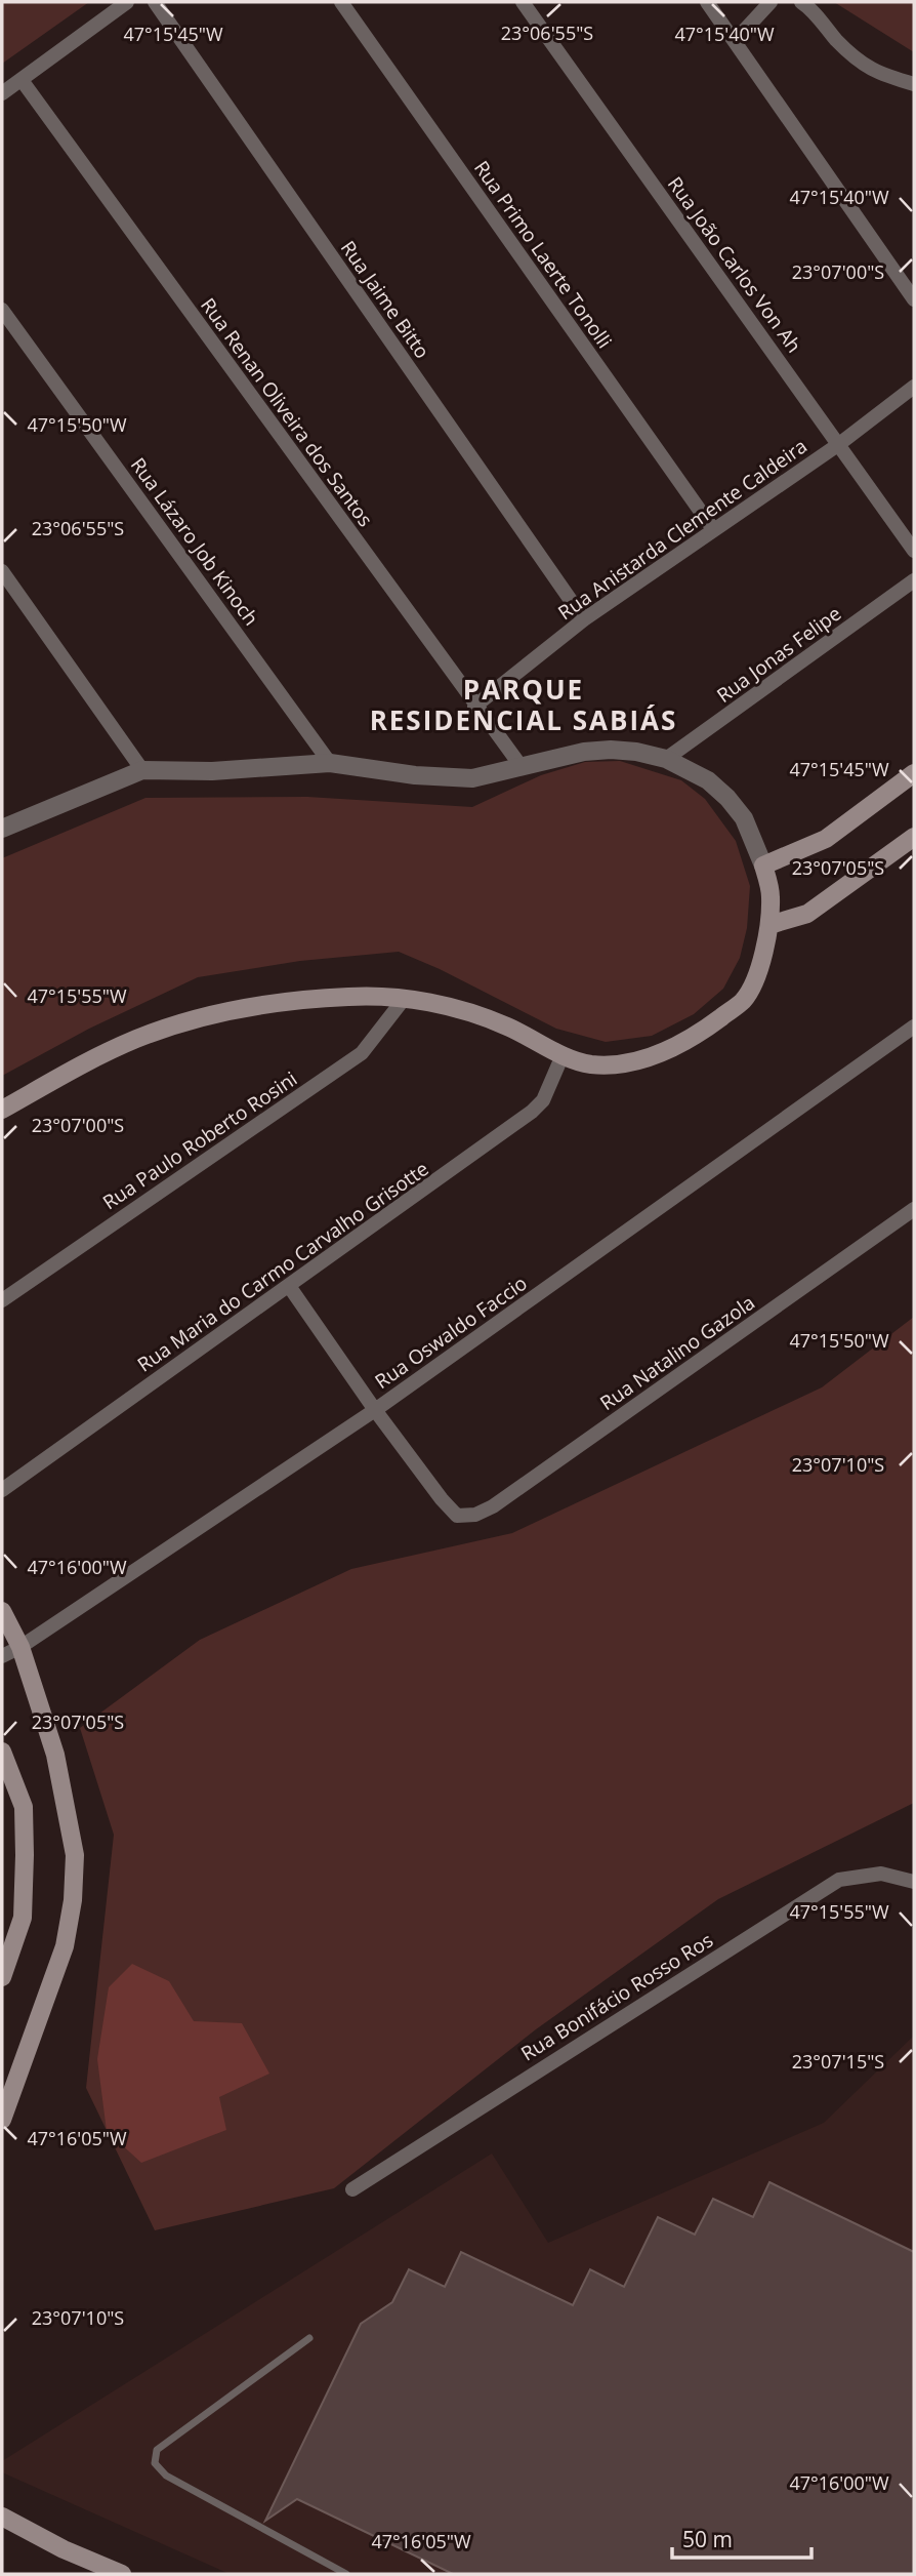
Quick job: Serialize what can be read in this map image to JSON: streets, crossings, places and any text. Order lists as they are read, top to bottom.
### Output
{
  "streets": {
    "street": [
      "Rua Primo Laerte Tonolli",
      "Rua João Carlos Von Ah",
      "Rua Jaime Bitto",
      "Rua Renan Oliveira dos Santos",
      "Rua Anistarda Clemente Caldeira",
      "Rua Lázaro Job Kinoch",
      "Rua Jonas Felipe",
      "Rua Paulo Roberto Rosini",
      "Rua Maria do Carmo Carvalho Grisotte",
      "Rua Oswaldo Faccio",
      "Rua Natalino Gazola",
      "Rua Bonifácio Rosso Ros"
    ]
  },
  "crossings": [
    ["Rua Primo Laerte Tonolli", "Rua Anistarda Clemente Caldeira"],
    ["Rua João Carlos Von Ah", "Rua Anistarda Clemente Caldeira"],
    ["Rua Jaime Bitto", "Rua Anistarda Clemente Caldeira"],
    ["Rua Renan Oliveira dos Santos", "Rua Anistarda Clemente Caldeira"],
    ["Rua Oswaldo Faccio", "Rua Natalino Gazola"]
  ],
  "districts": ["PARQUE RESIDENCIAL SABIÁS"],
  "scale_bar": "50 m",
  "coordinates": [
    "23°06'55\"S",
    "47°15'45\"W",
    "47°15'40\"W",
    "23°07'00\"S",
    "47°15'50\"W",
    "23°07'05\"S",
    "47°15'55\"W",
    "23°07'10\"S",
    "47°16'00\"W",
    "23°07'15\"S",
    "47°16'05\"W"
  ]
}
